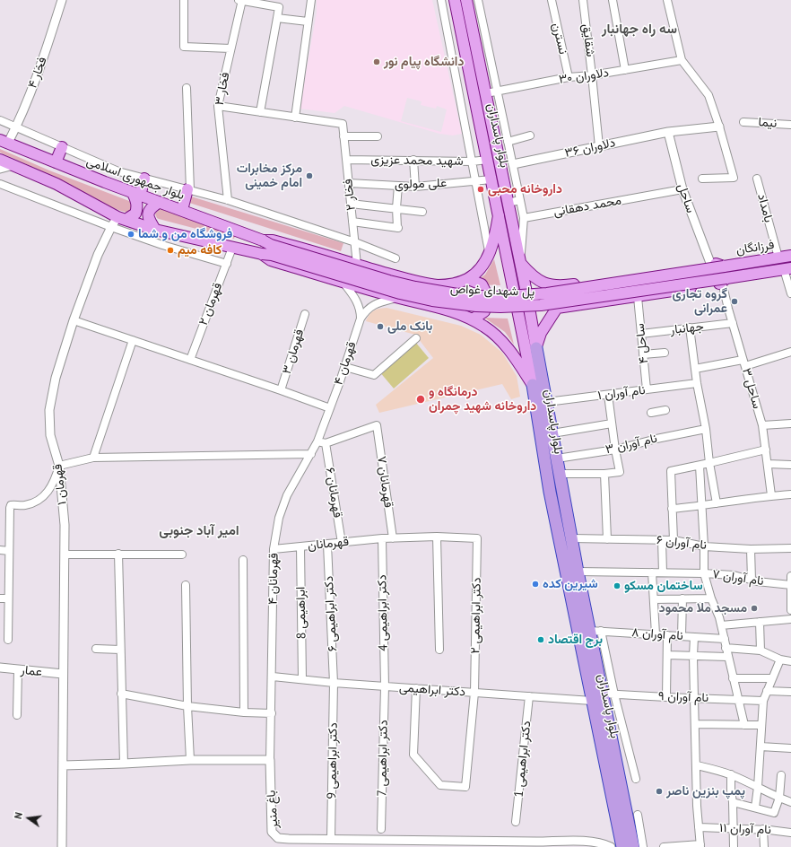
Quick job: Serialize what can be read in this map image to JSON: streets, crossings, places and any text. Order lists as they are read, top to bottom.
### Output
{
  "streets": {
    "highway": ["بلوار پاسداران"],
    "main road": ["بلوار جمهوری اسلامی", "فرزانگان", "پل شهدای غواص"],
    "street": [
      "نسترن",
      "شقایق",
      "فخار ۴",
      "دلاوران ۳۰",
      "فخار ۳",
      "نیما",
      "دلاوران ۳۶",
      "شهید محمد عزیزی",
      "علی مولوی",
      "فخار ۲",
      "ساحل",
      "محمد دهقانی",
      "بامداد",
      "قهرمان ۲",
      "جهانبار",
      "ساحل ۴",
      "قهرمان ۳",
      "قهرمان ۴",
      "ساحل ۳",
      "نام آوران ۱",
      "نام آوران ۳",
      "قهرمانان ۷",
      "قهرمان ۱",
      "قهرمانان ۶",
      "نام آوران ۶",
      "قهرمانان",
      "نام آوران ۷",
      "قهرمانان ۴",
      "ابراهیمی 8",
      "دکتر ابراهیمی 4",
      "دکتر ابراهیمی ۶",
      "دکتر ابراهیمی ۲",
      "نام آوران ۸",
      "عمار",
      "دکتر ابراهیمی",
      "نام آوران ۹",
      "دکتر ابراهیمی 7",
      "دکتر ابراهیمی 1",
      "دکتر ابراهیمی 9",
      "باغ منیر",
      "نام آوران ۱۱"
    ]
  },
  "crossings": [
    ["نسترن", "دلاوران ۳۰"],
    ["شقایق", "دلاوران ۳۰"],
    ["شقایق", "دلاوران ۳۶"],
    ["فخار ۴", "بلوار جمهوری اسلامی"],
    ["دلاوران ۳۰", "بلوار پاسداران"],
    ["بلوار پاسداران", "شهید محمد عزیزی"],
    ["بلوار پاسداران", "علی مولوی"],
    ["بلوار پاسداران", "نام آوران ۱"],
    ["بلوار پاسداران", "نام آوران ۳"],
    ["بلوار پاسداران", "نام آوران ۶"],
    ["بلوار پاسداران", "نام آوران ۷"],
    ["بلوار پاسداران", "نام آوران ۸"],
    ["بلوار پاسداران", "دکتر ابراهیمی"],
    ["بلوار پاسداران", "نام آوران ۹"],
    ["دلاوران ۳۶", "ساحل"],
    ["شهید محمد عزیزی", "فخار ۲"],
    ["بلوار جمهوری اسلامی", "پل شهدای غواص"],
    ["علی مولوی", "فخار ۲"],
    ["ساحل", "محمد دهقانی"],
    ["بامداد", "فرزانگان"],
    ["فرزانگان", "پل شهدای غواص"],
    ["فرزانگان", "ساحل ۳"],
    ["پل شهدای غواص", "ساحل ۳"],
    ["جهانبار", "ساحل ۴"],
    ["جهانبار", "ساحل ۳"],
    ["ساحل ۴", "نام آوران ۱"],
    ["قهرمان ۴", "قهرمانان ۴"],
    ["قهرمانان ۷", "قهرمانان ۶"],
    ["قهرمانان ۷", "قهرمانان"],
    ["قهرمان ۱", "عمار"],
    ["قهرمانان ۶", "قهرمانان"],
    ["قهرمانان", "قهرمانان ۴"],
    ["قهرمانان", "ابراهیمی 8"],
    ["قهرمانان", "دکتر ابراهیمی 4"],
    ["قهرمانان", "دکتر ابراهیمی ۶"],
    ["قهرمانان", "دکتر ابراهیمی ۲"],
    ["قهرمانان ۴", "دکتر ابراهیمی"],
    ["قهرمانان ۴", "باغ منیر"],
    ["ابراهیمی 8", "دکتر ابراهیمی"],
    ["دکتر ابراهیمی 4", "دکتر ابراهیمی"],
    ["دکتر ابراهیمی 4", "دکتر ابراهیمی 7"],
    ["دکتر ابراهیمی ۶", "دکتر ابراهیمی"],
    ["دکتر ابراهیمی ۶", "دکتر ابراهیمی 9"],
    ["دکتر ابراهیمی ۲", "دکتر ابراهیمی"],
    ["دکتر ابراهیمی", "دکتر ابراهیمی 7"],
    ["دکتر ابراهیمی", "دکتر ابراهیمی 1"],
    ["دکتر ابراهیمی", "دکتر ابراهیمی 9"],
    ["دکتر ابراهیمی 9", "باغ منیر"]
  ],
  "districts": ["سه راه جهانبار", "امير آباد جنوبی"],
  "places": [
    "دانشگاه پیام نور",
    "مرکز مخابرات امام خمینی",
    "داروخانه محبی",
    "فروشگاه من و شما",
    "کافه میم",
    "گروه تجاری عمرانی",
    "بانک ملی",
    "درمانگاه و داروخانه شهید چمران",
    "شیرین کده",
    "ساختمان مسکو",
    "مسجد ملا محمود",
    "برج اقتصاد",
    "پمپ بنزین ناصر"
  ],
  "north": "left"
}
